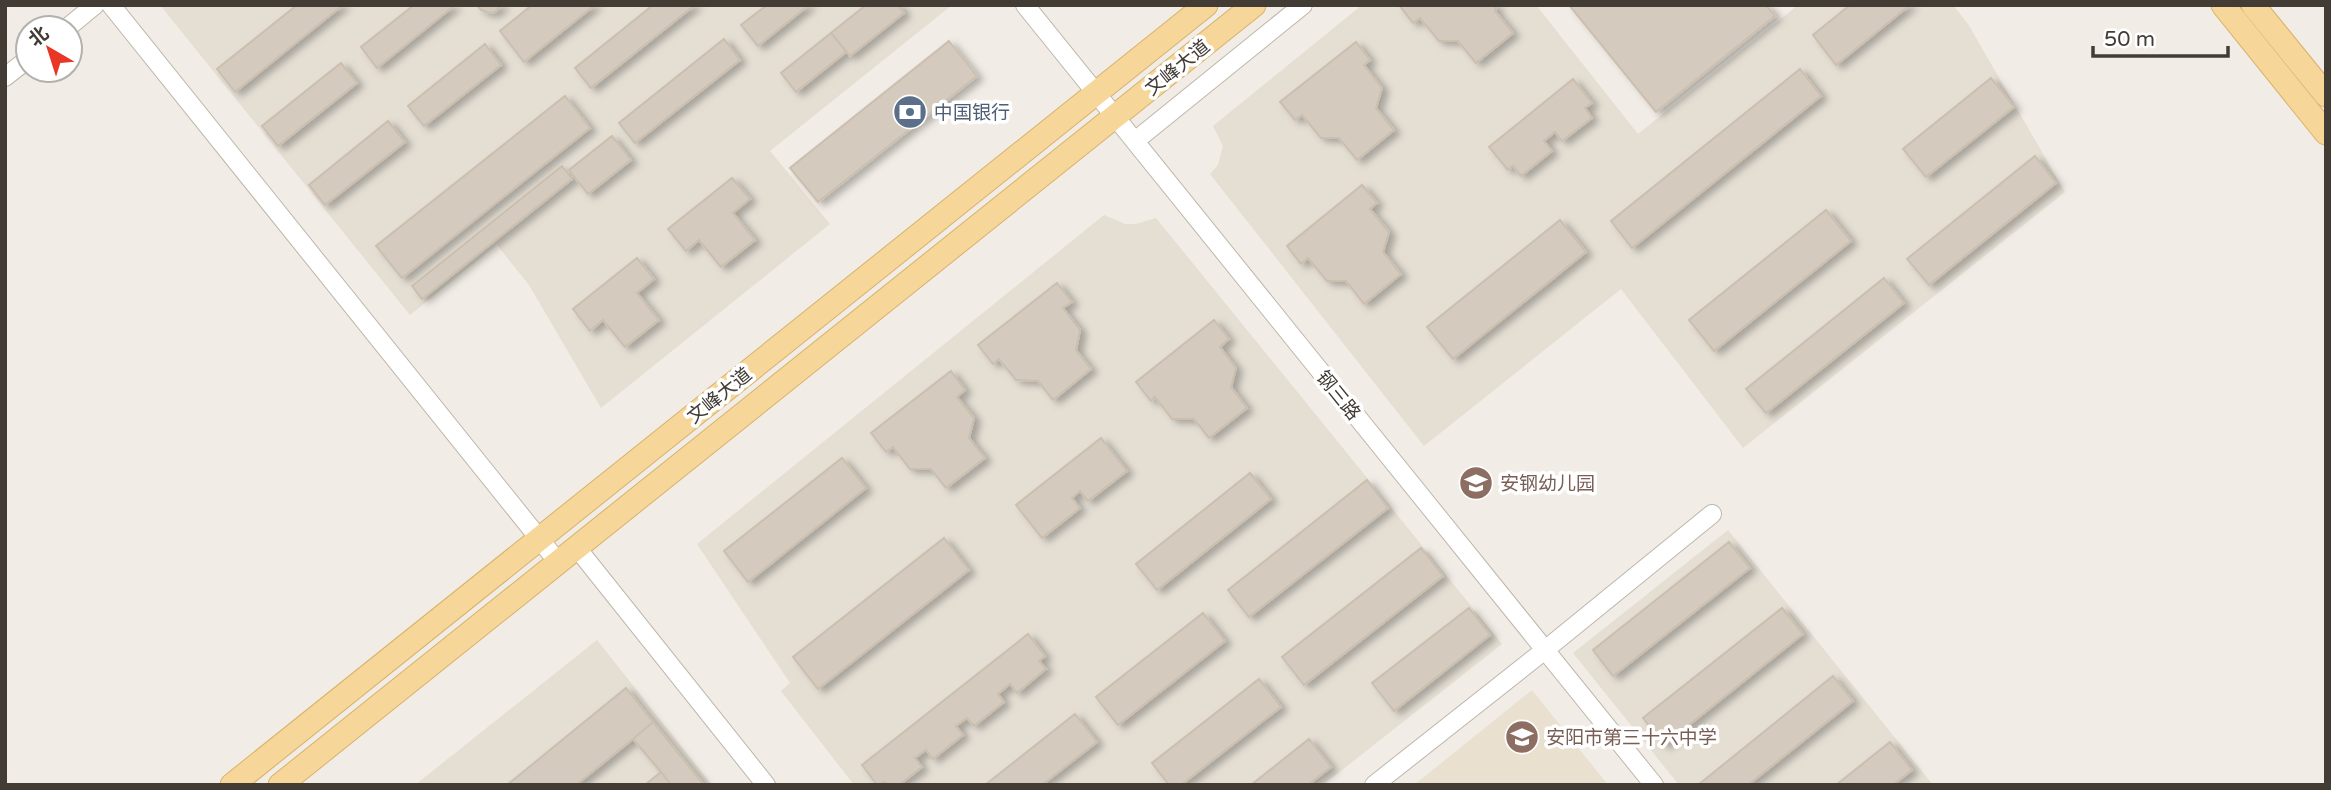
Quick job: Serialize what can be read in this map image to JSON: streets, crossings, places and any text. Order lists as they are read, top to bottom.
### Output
{
  "streets": {
    "main road": ["文峰大道"],
    "street": ["钢三路"]
  },
  "crossings": [
    ["文峰大道", "钢三路"]
  ],
  "places": {
    "bank": ["中国银行"],
    "school or university": ["安钢幼儿园", "安阳市第三十六中学"]
  },
  "scale_bar": "50 m",
  "north": "top left"
}
